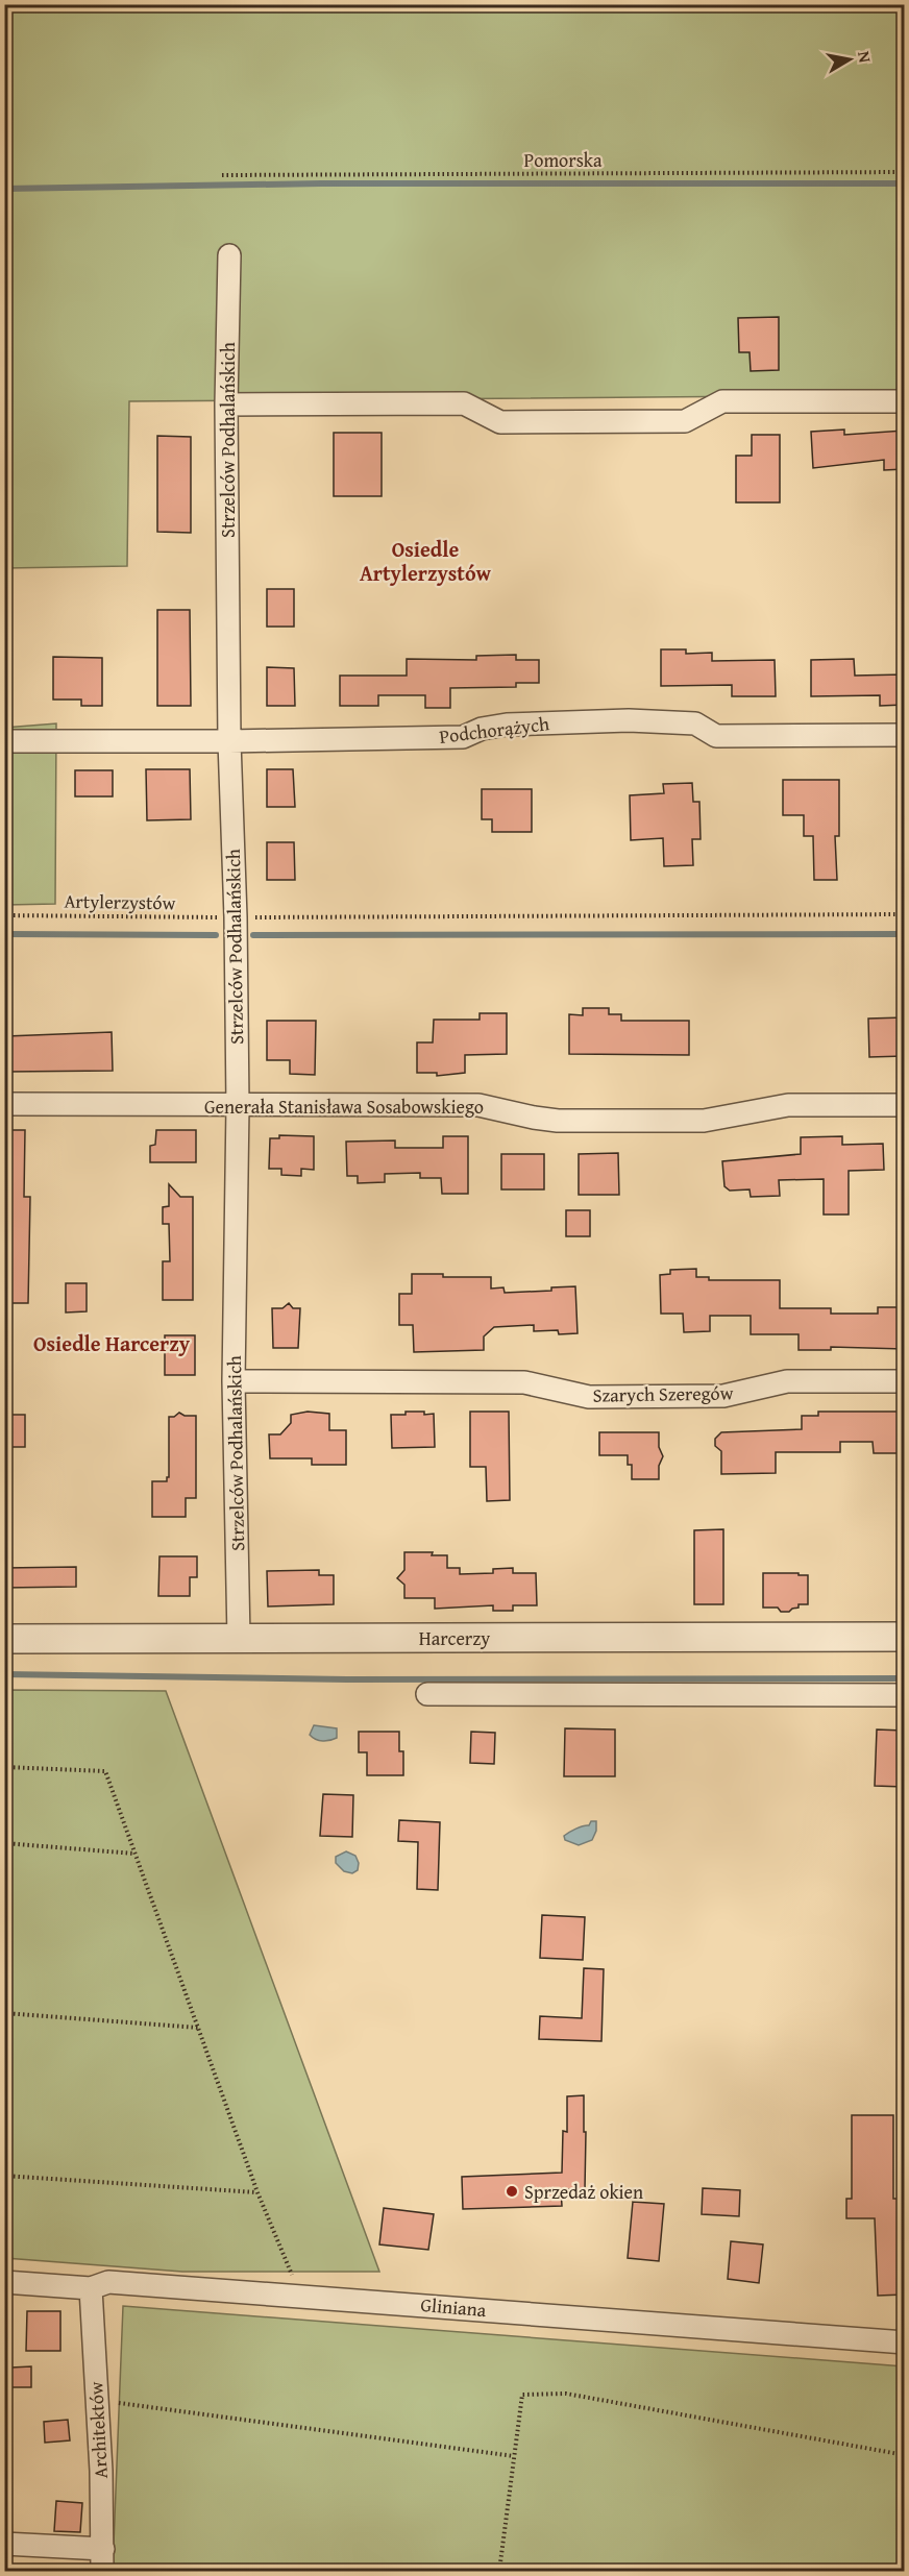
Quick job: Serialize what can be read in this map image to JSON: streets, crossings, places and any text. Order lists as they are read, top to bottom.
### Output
{
  "streets": {
    "street": [
      "Strzelców Podhalańskich",
      "Podchorążych",
      "Generała Stanisława Sosabowskiego",
      "Szarych Szeregów",
      "Harcerzy",
      "Gliniana",
      "Architektów"
    ],
    "path": ["Pomorska", "Artylerzystów"]
  },
  "crossings": [
    ["Strzelców Podhalańskich", "Podchorążych"],
    ["Strzelców Podhalańskich", "Artylerzystów"],
    ["Strzelców Podhalańskich", "Generała Stanisława Sosabowskiego"],
    ["Strzelców Podhalańskich", "Szarych Szeregów"],
    ["Strzelców Podhalańskich", "Harcerzy"],
    ["Gliniana", "Architektów"]
  ],
  "districts": ["Osiedle Artylerzystów", "Osiedle Harcerzy"],
  "places": ["Sprzedaż okien"],
  "north": "right"
}
